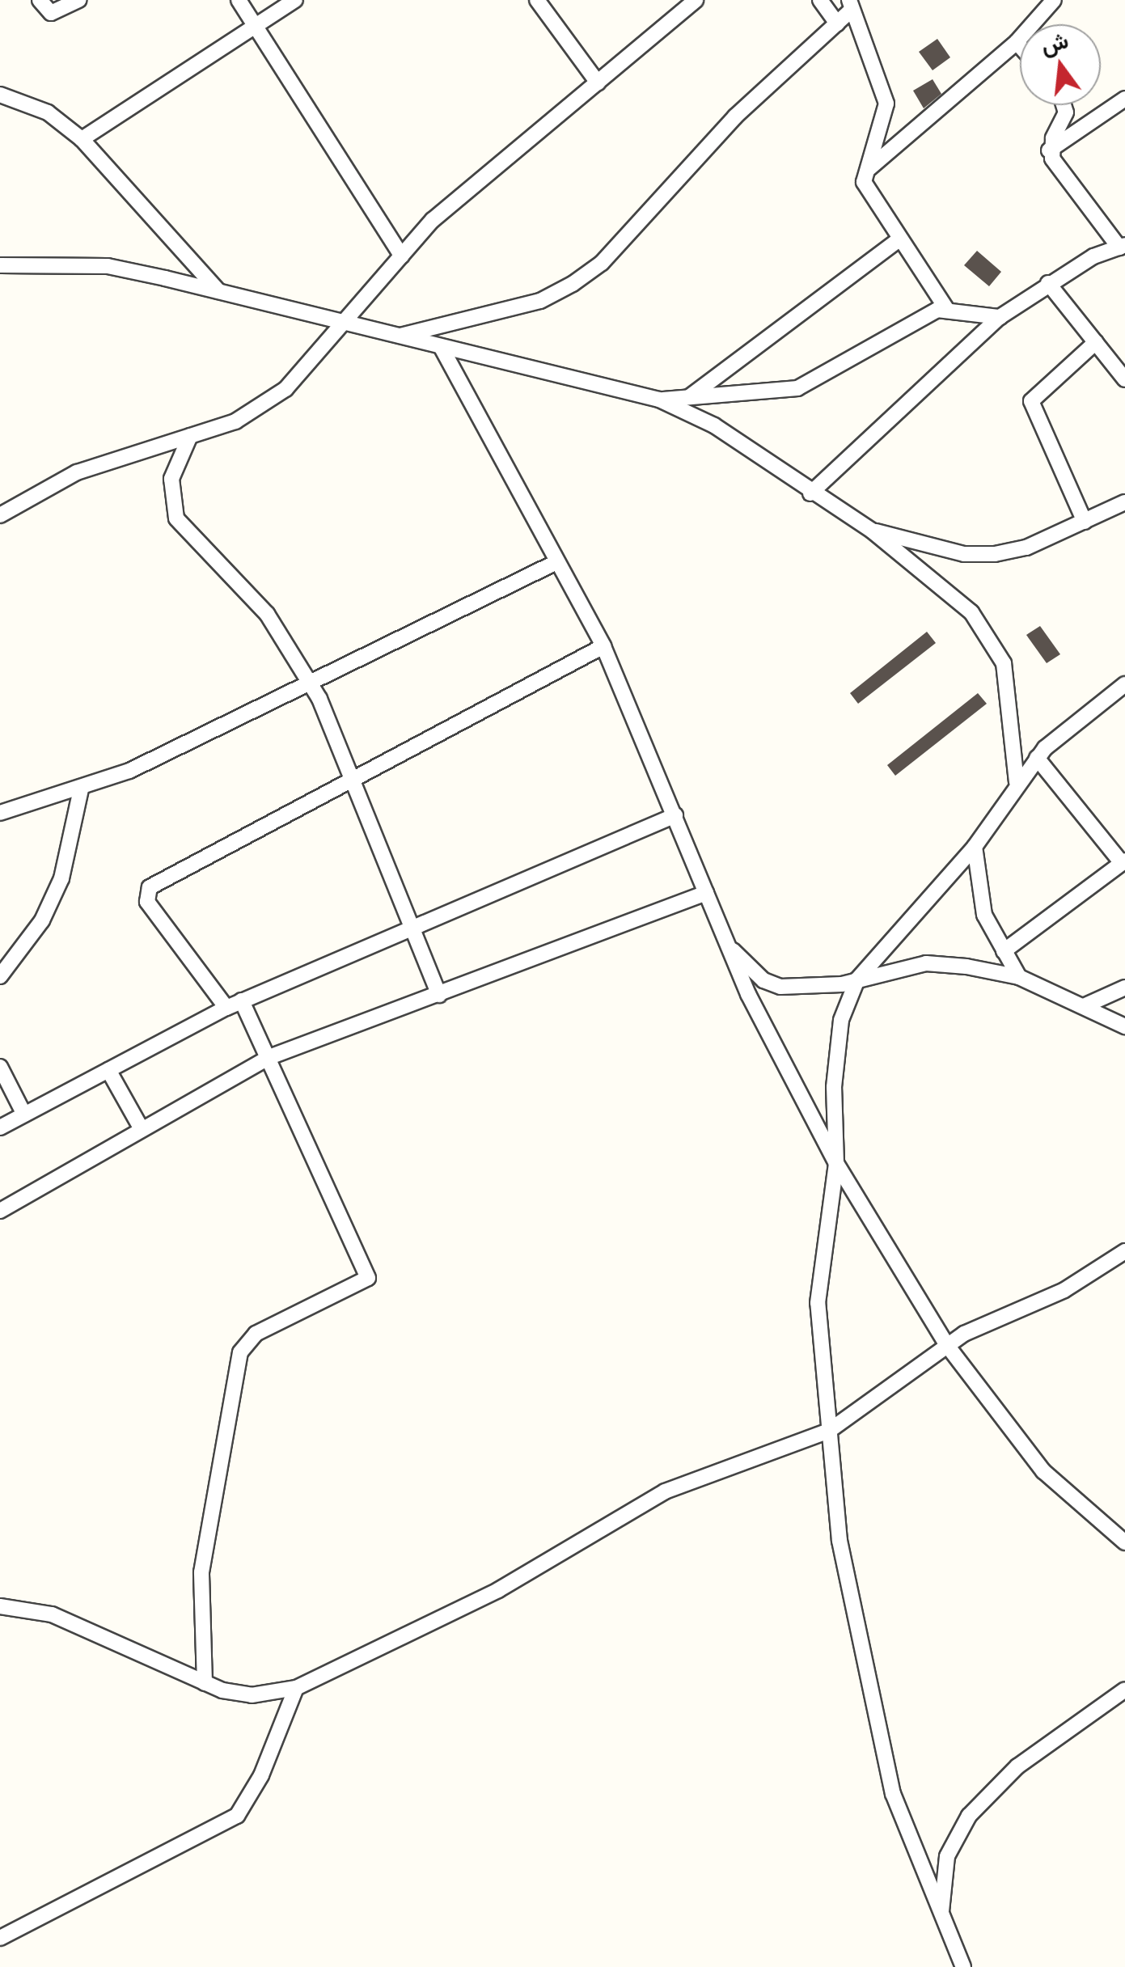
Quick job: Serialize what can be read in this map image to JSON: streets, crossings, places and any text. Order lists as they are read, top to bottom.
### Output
{
  "north": "top"
}
